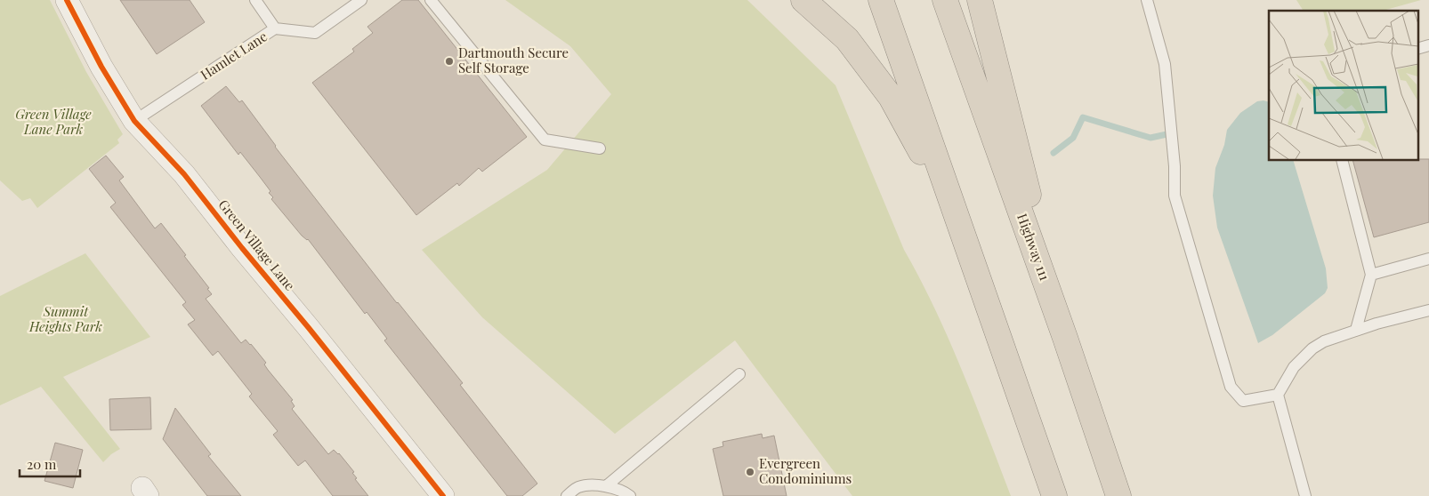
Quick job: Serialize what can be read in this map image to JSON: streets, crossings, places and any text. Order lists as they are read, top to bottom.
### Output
{
  "streets": {
    "highway": ["Highway 111"],
    "street": ["Green Village Lane"],
    "lane": ["Hamlet Lane"]
  },
  "crossings": [
    ["Hamlet Lane", "Green Village Lane"]
  ],
  "parks": ["Green Village Lane Park", "Summit Heights Park"],
  "places": ["Dartmouth Secure Self Storage", "Evergreen Condominiums"],
  "scale_bar": "20 m"
}
